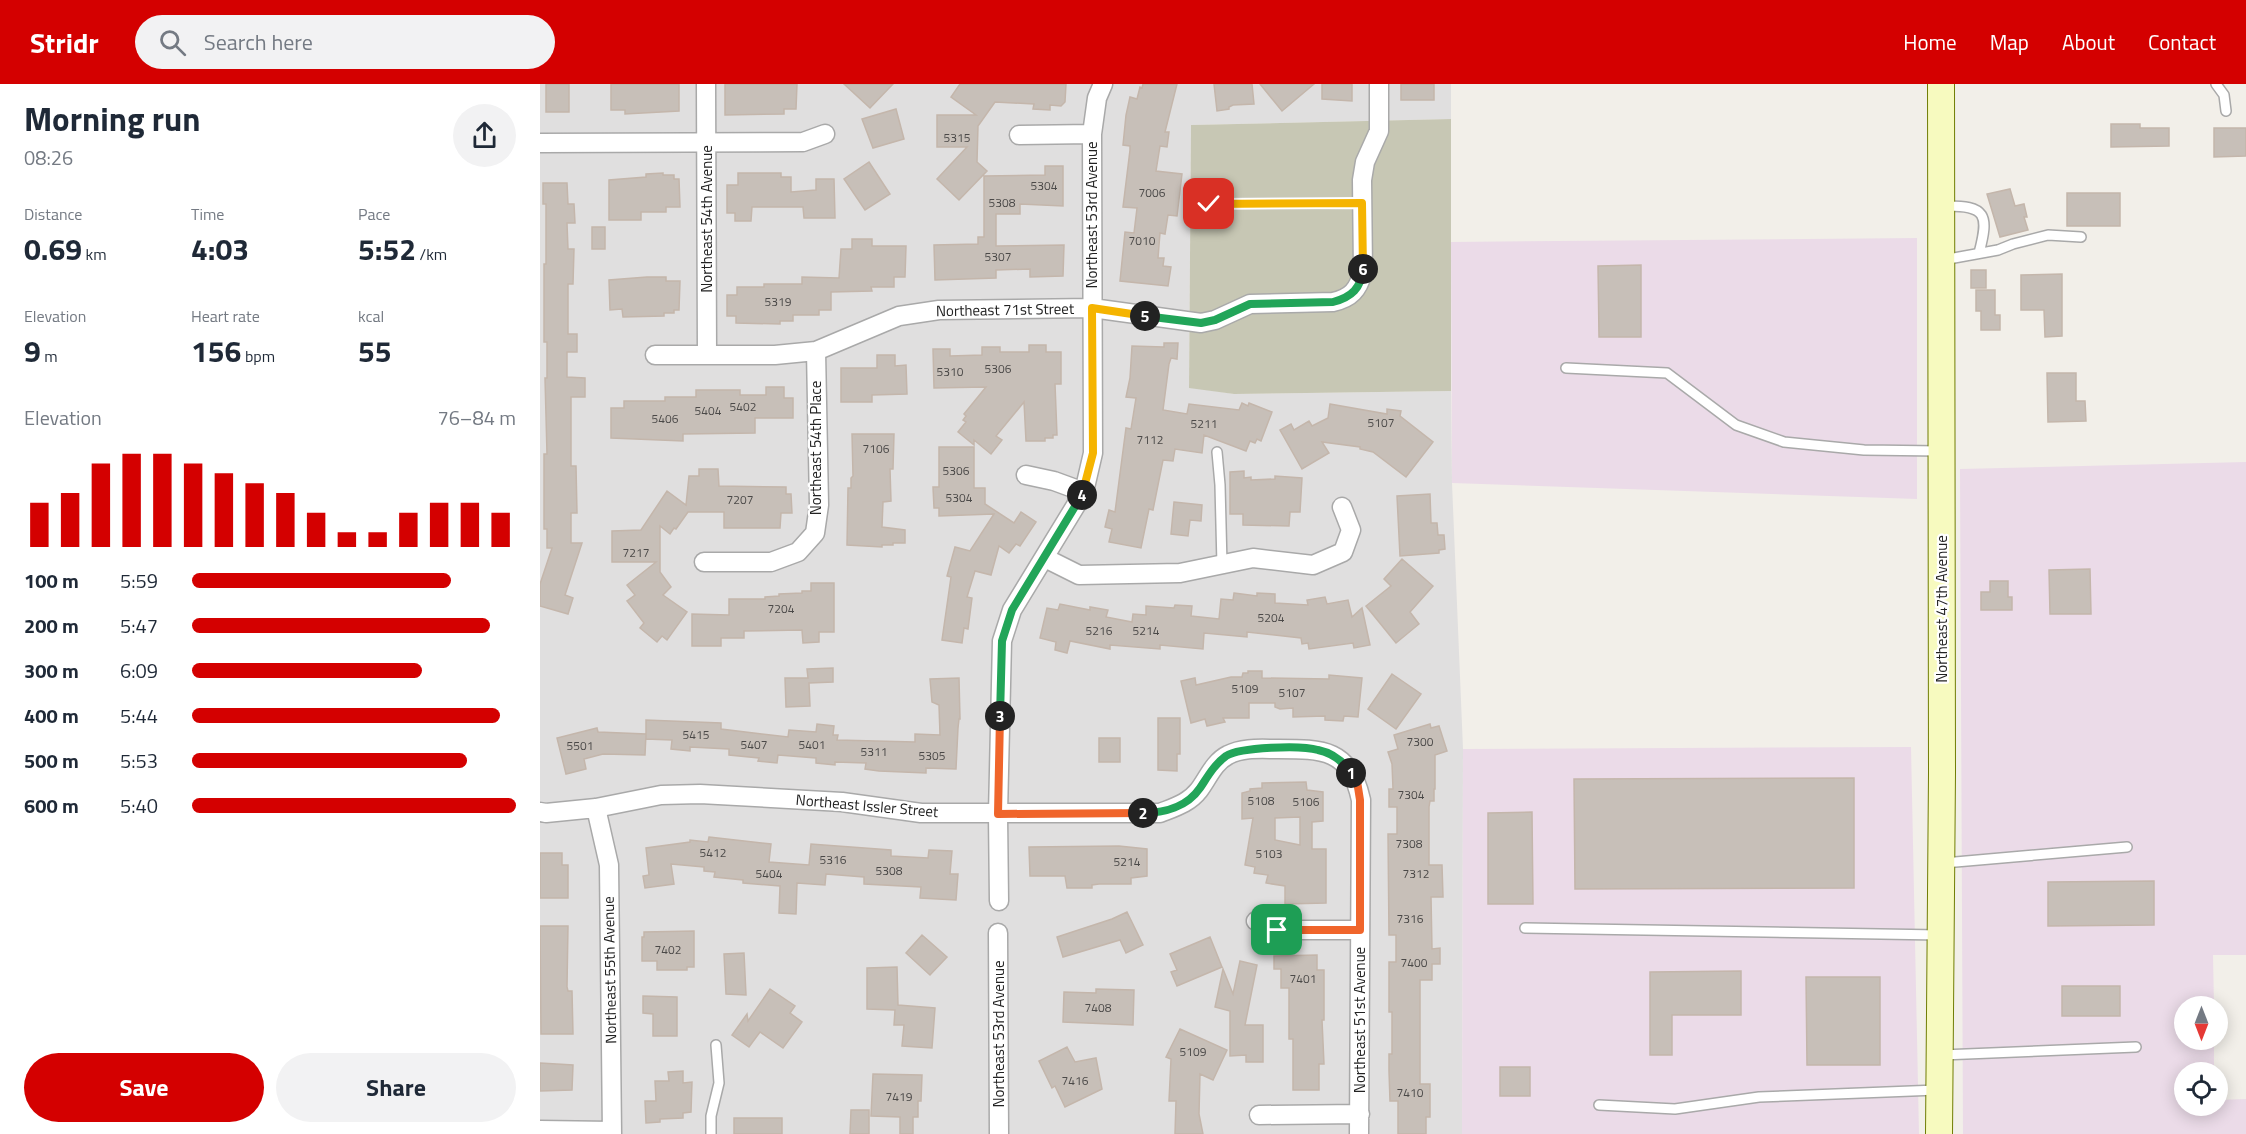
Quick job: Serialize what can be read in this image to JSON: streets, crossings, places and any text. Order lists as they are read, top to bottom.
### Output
{
  "streets": {
    "street": [
      "Northeast 53rd Avenue",
      "Northeast 54th Avenue",
      "Northeast 71st Street",
      "Northeast 54th Place",
      "Northeast 47th Avenue",
      "Northeast Issler Street",
      "Northeast 55th Avenue",
      "Northeast 51st Avenue"
    ]
  },
  "crossings": [
    ["Northeast 53rd Avenue", "Northeast 71st Street"],
    ["Northeast 53rd Avenue", "Northeast Issler Street"],
    ["Northeast 54th Avenue", "Northeast 71st Street"],
    ["Northeast 71st Street", "Northeast 54th Place"],
    ["Northeast Issler Street", "Northeast 55th Avenue"],
    ["Northeast Issler Street", "Northeast 51st Avenue"]
  ],
  "house_numbers": [
    "5315",
    "5304",
    "7006",
    "5308",
    "7010",
    "5307",
    "5319",
    "5306",
    "5310",
    "5402",
    "5404",
    "5406",
    "5107",
    "5211",
    "7112",
    "7106",
    "5306",
    "5304",
    "7207",
    "7217",
    "7204",
    "5204",
    "5216",
    "5214",
    "5109",
    "5107",
    "5415",
    "7300",
    "5407",
    "5401",
    "5501",
    "5311",
    "5305",
    "7304",
    "5108",
    "5106",
    "7308",
    "5412",
    "5103",
    "5316",
    "5214",
    "5308",
    "5404",
    "7312",
    "7316",
    "7402",
    "7400",
    "7401",
    "7408",
    "5109",
    "7416",
    "7410",
    "7419"
  ],
  "north": "bottom",
  "page": {
    "header": "Stridr",
    "search": "Search here",
    "nav": [
      "Home",
      "Map",
      "About",
      "Contact"
    ],
    "heading": ["Morning run", "08:26"],
    "stats": [
      ["Distance", "0.69 km"],
      ["Time", "4:03"],
      ["Pace", "5:52 /km"],
      ["Elevation", "9 m"],
      ["Heart rate", "156 bpm"],
      ["kcal", "55"]
    ],
    "pins": [
      "6",
      "5",
      "4",
      "3",
      "1",
      "2"
    ],
    "chart": ["Elevation", "76–84 m"],
    "list": [
      {
        "name": "100 m",
        "note": "5:59"
      },
      {
        "name": "200 m",
        "note": "5:47"
      },
      {
        "name": "300 m",
        "note": "6:09"
      },
      {
        "name": "400 m",
        "note": "5:44"
      },
      {
        "name": "500 m",
        "note": "5:53"
      },
      {
        "name": "600 m",
        "note": "5:40"
      }
    ],
    "buttons": ["Save", "Share"]
  }
}
